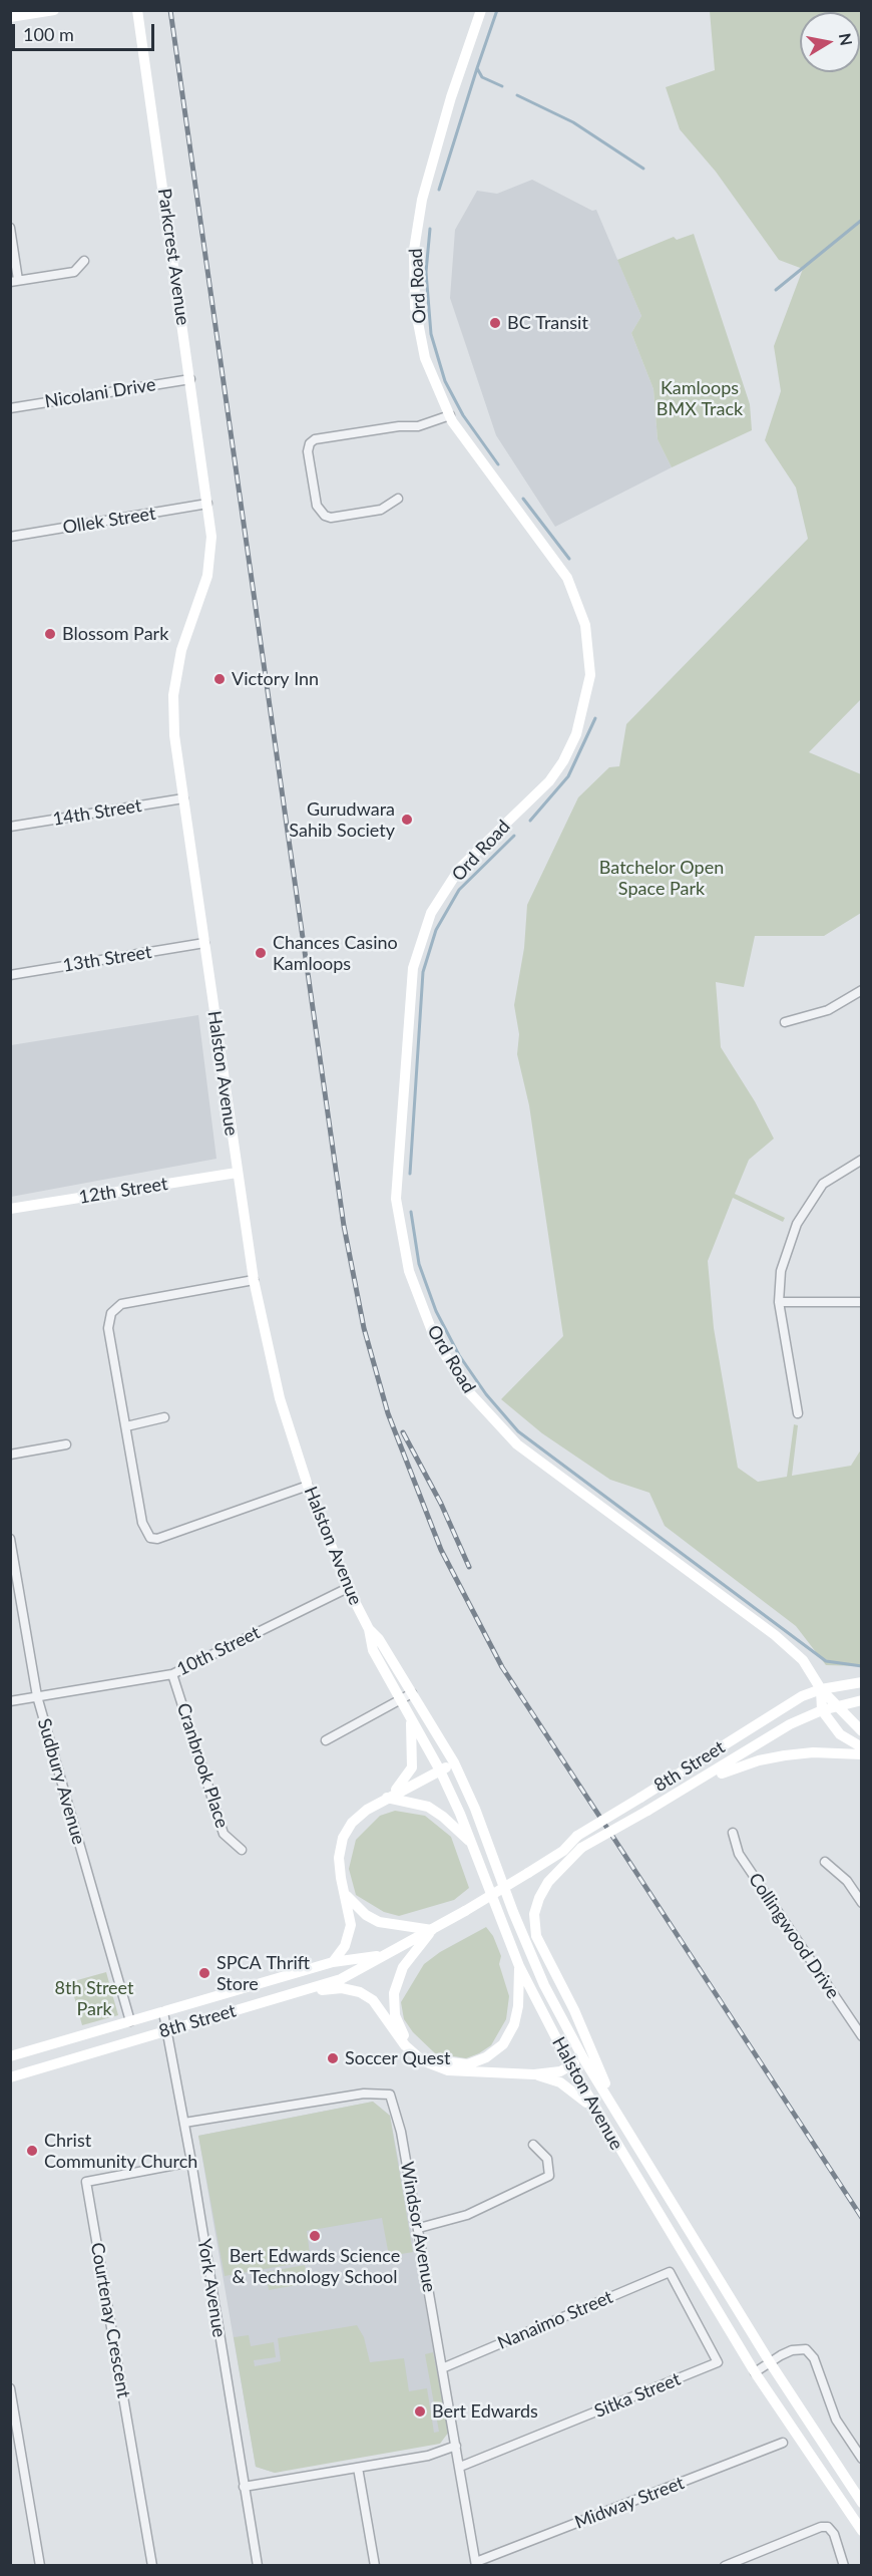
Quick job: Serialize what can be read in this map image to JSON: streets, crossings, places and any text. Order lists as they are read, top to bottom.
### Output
{
  "streets": {
    "main road": [
      "Parkcrest Avenue",
      "Ord Road",
      "Halston Avenue",
      "12th Street",
      "8th Street"
    ],
    "street": [
      "Nicolani Drive",
      "Ollek Street",
      "14th Street",
      "13th Street",
      "10th Street",
      "Cranbrook Place",
      "Sudbury Avenue",
      "Collingwood Drive",
      "Windsor Avenue",
      "York Avenue",
      "Courtenay Crescent",
      "Nanaimo Street",
      "Sitka Street",
      "Midway Street"
    ]
  },
  "crossings": [
    ["Parkcrest Avenue", "Nicolani Drive"],
    ["Parkcrest Avenue", "Ollek Street"],
    ["Parkcrest Avenue", "Halston Avenue"],
    ["Ord Road", "8th Street"],
    ["Ollek Street", "Halston Avenue"],
    ["14th Street", "Halston Avenue"],
    ["13th Street", "Halston Avenue"],
    ["Halston Avenue", "12th Street"],
    ["Halston Avenue", "10th Street"],
    ["10th Street", "Cranbrook Place"],
    ["10th Street", "Sudbury Avenue"],
    ["8th Street", "Sudbury Avenue"],
    ["8th Street", "York Avenue"],
    ["Windsor Avenue", "York Avenue"],
    ["Windsor Avenue", "Nanaimo Street"],
    ["Windsor Avenue", "Sitka Street"],
    ["Windsor Avenue", "Midway Street"],
    ["York Avenue", "Courtenay Crescent"],
    ["Nanaimo Street", "Sitka Street"]
  ],
  "parks": ["Kamloops BMX Track", "Batchelor Open Space Park", "8th Street Park"],
  "places": [
    "BC Transit",
    "Blossom Park",
    "Victory Inn",
    "Gurudwara Sahib Society",
    "Chances Casino Kamloops",
    "SPCA Thrift Store",
    "Soccer Quest",
    "Christ Community Church",
    "Bert Edwards Science & Technology School",
    "Bert Edwards"
  ],
  "scale_bar": "100 m",
  "north": "right"
}
